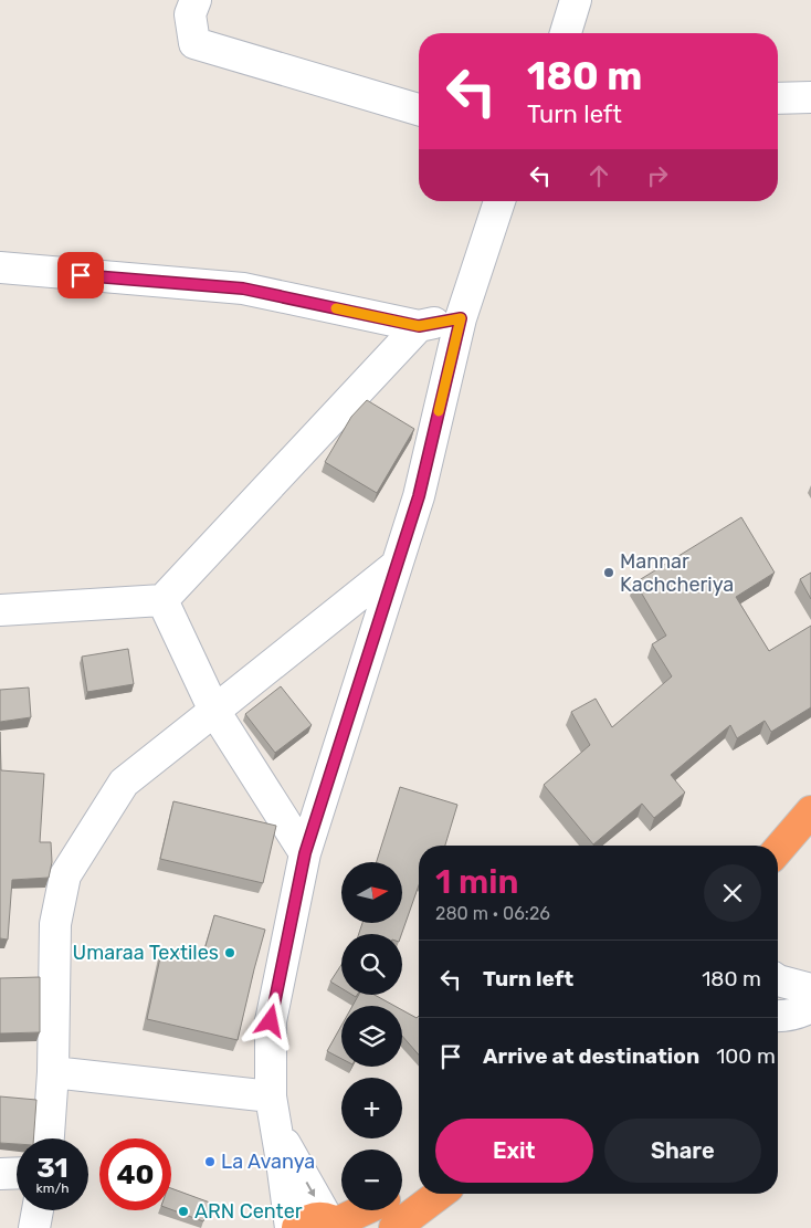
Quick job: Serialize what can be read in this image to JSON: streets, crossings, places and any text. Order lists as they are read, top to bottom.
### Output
{
  "places": [
    "Mannar Kachcheriya",
    "Umaraa Textiles",
    "La Avanya",
    "ARN Center"
  ],
  "north": "right",
  "page": {
    "turn": ["180 m", "Turn left"],
    "heading": ["1 min", "280 m · 06:26"],
    "map_buttons": ["+", "−"],
    "list": [
      {
        "name": "Turn left",
        "value": "180 m"
      },
      {
        "name": "Arrive at destination",
        "value": "100 m"
      }
    ],
    "buttons": ["Exit", "Share"],
    "speed": "31 km/h",
    "limit": "40"
  }
}
